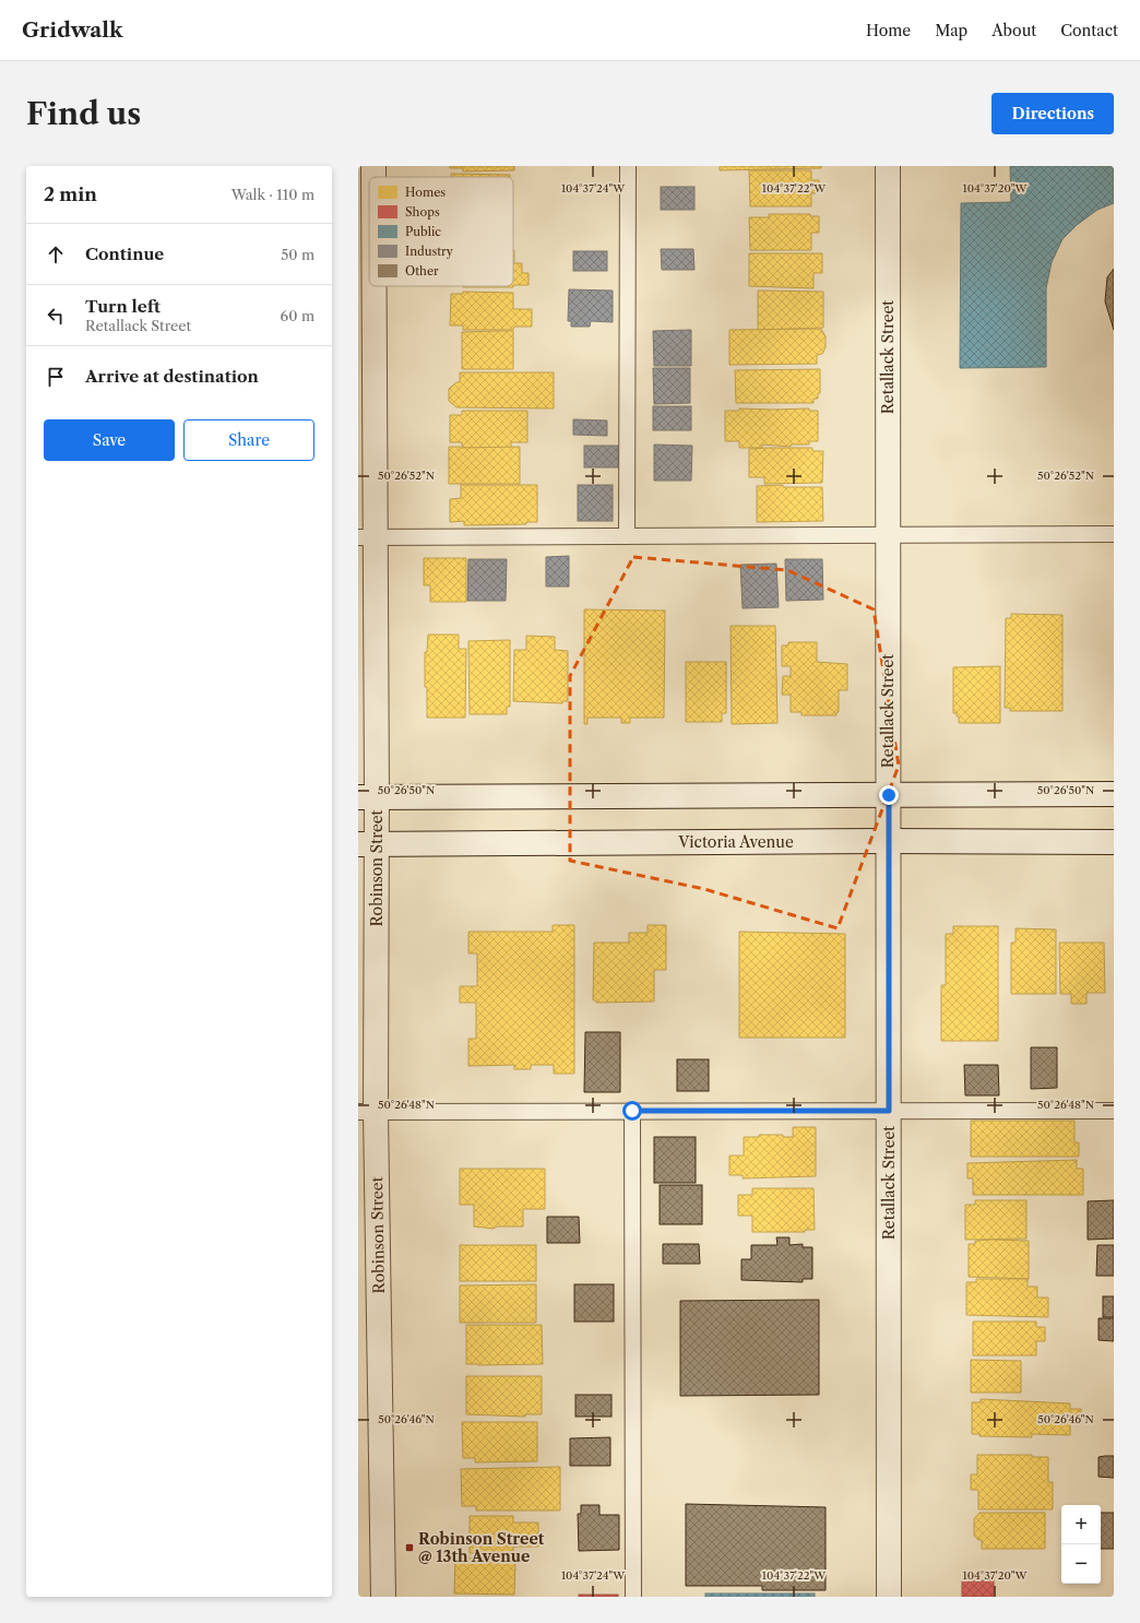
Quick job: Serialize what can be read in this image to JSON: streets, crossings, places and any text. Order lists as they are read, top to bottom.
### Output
{
  "streets": {
    "street": ["Retallack Street", "Victoria Avenue", "Robinson Street"]
  },
  "crossings": [
    ["Retallack Street", "Victoria Avenue"],
    ["Victoria Avenue", "Robinson Street"]
  ],
  "places": {
    "transit": ["Robinson Street @ 13th Avenue"]
  },
  "legend": [
    "Homes",
    "Shops",
    "Public",
    "Industry",
    "Other"
  ],
  "page": {
    "header": "Gridwalk",
    "nav": [
      "Home",
      "Map",
      "About",
      "Contact"
    ],
    "buttons": [
      "Directions",
      ["Save", "Share"]
    ],
    "title": "Find us",
    "heading": ["2 min", "Walk · 110 m"],
    "list": [
      ["Continue", "50 m"],
      ["Turn left", "Retallack Street", "60 m"],
      "Arrive at destination"
    ],
    "map_buttons": ["+", "−"]
  },
  "coordinates": [
    "104°37'24\"W",
    "104°37'22\"W",
    "104°37'20\"W",
    "50°26'52\"N",
    "50°26'50\"N",
    "50°26'48\"N",
    "50°26'46\"N"
  ]
}
